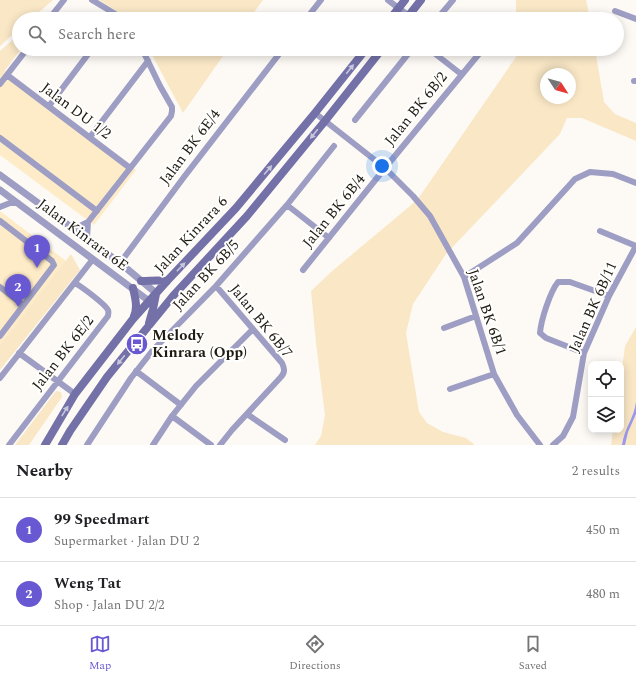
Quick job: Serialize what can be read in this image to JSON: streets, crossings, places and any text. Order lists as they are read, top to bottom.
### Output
{
  "streets": {
    "main road": ["Jalan Kinrara 6"],
    "street": [
      "Jalan BK 6B/2",
      "Jalan DU 1/2",
      "Jalan BK 6E/4",
      "Jalan BK 6B/4",
      "Jalan Kinrara 6E",
      "Jalan BK 6B/5",
      "Jalan BK 6B/11",
      "Jalan BK 6B/1",
      "Jalan BK 6B/7",
      "Jalan BK 6E/2"
    ]
  },
  "crossings": [
    ["Jalan BK 6B/2", "Jalan BK 6B/4"],
    ["Jalan BK 6B/2", "Jalan BK 6B/1"],
    ["Jalan BK 6E/4", "Jalan Kinrara 6E"],
    ["Jalan BK 6B/4", "Jalan BK 6B/1"],
    ["Jalan Kinrara 6E", "Jalan Kinrara 6"],
    ["Jalan Kinrara 6", "Jalan BK 6B/1"],
    ["Jalan BK 6B/5", "Jalan BK 6B/7"]
  ],
  "places": {
    "bus stop": ["Melody Kinrara (Opp)"]
  },
  "north": "bottom right",
  "page": {
    "search": "Search here",
    "pins": ["1", "2"],
    "heading": ["Nearby", "2 results"],
    "list": [
      {
        "mark": "1",
        "name": "99 Speedmart",
        "note": "Supermarket · Jalan DU 2",
        "value": "450 m"
      },
      {
        "mark": "2",
        "name": "Weng Tat",
        "note": "Shop · Jalan DU 2/2",
        "value": "480 m"
      }
    ],
    "nav": ["Map", "Directions", "Saved"]
  }
}
